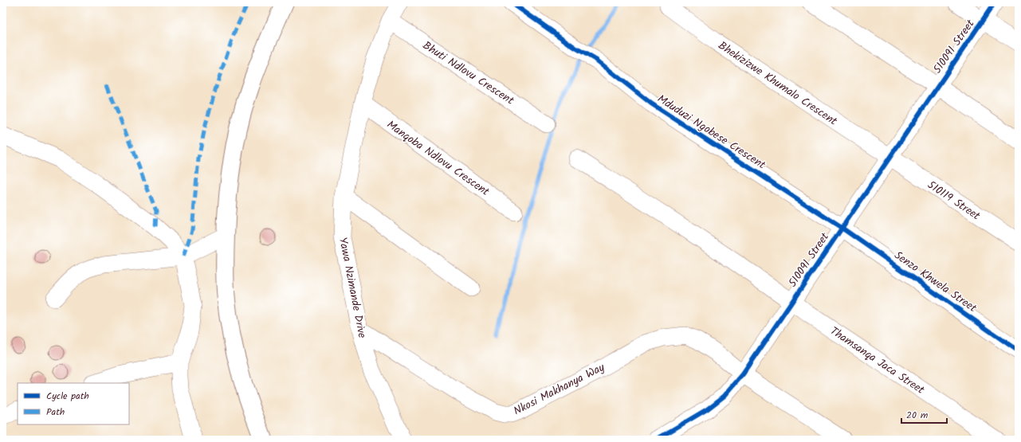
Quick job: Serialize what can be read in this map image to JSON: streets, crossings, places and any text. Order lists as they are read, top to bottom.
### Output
{
  "streets": {
    "street": [
      "510091 Street",
      "Bhuti Ndlovu Crescent",
      "Bhekizizwe Khumalo Crescent",
      "Mduduzi Ngobese Crescent",
      "Manqoba Ndlovu Crescent",
      "510119 Street",
      "Senzo Khwela Street",
      "Yawa Nzimande Drive",
      "Thamsanqa Jaca Street",
      "Nkosi Makhanya Way"
    ]
  },
  "crossings": [
    ["510091 Street", "Bhekizizwe Khumalo Crescent"],
    ["510091 Street", "Mduduzi Ngobese Crescent"],
    ["510091 Street", "510119 Street"],
    ["510091 Street", "Senzo Khwela Street"],
    ["510091 Street", "Thamsanqa Jaca Street"],
    ["510091 Street", "Nkosi Makhanya Way"],
    ["Bhuti Ndlovu Crescent", "Yawa Nzimande Drive"],
    ["Bhekizizwe Khumalo Crescent", "510119 Street"],
    ["Mduduzi Ngobese Crescent", "Senzo Khwela Street"],
    ["Manqoba Ndlovu Crescent", "Yawa Nzimande Drive"],
    ["Yawa Nzimande Drive", "Nkosi Makhanya Way"]
  ],
  "legend": ["Cycle path", "Path"],
  "scale_bar": "20 m"
}
